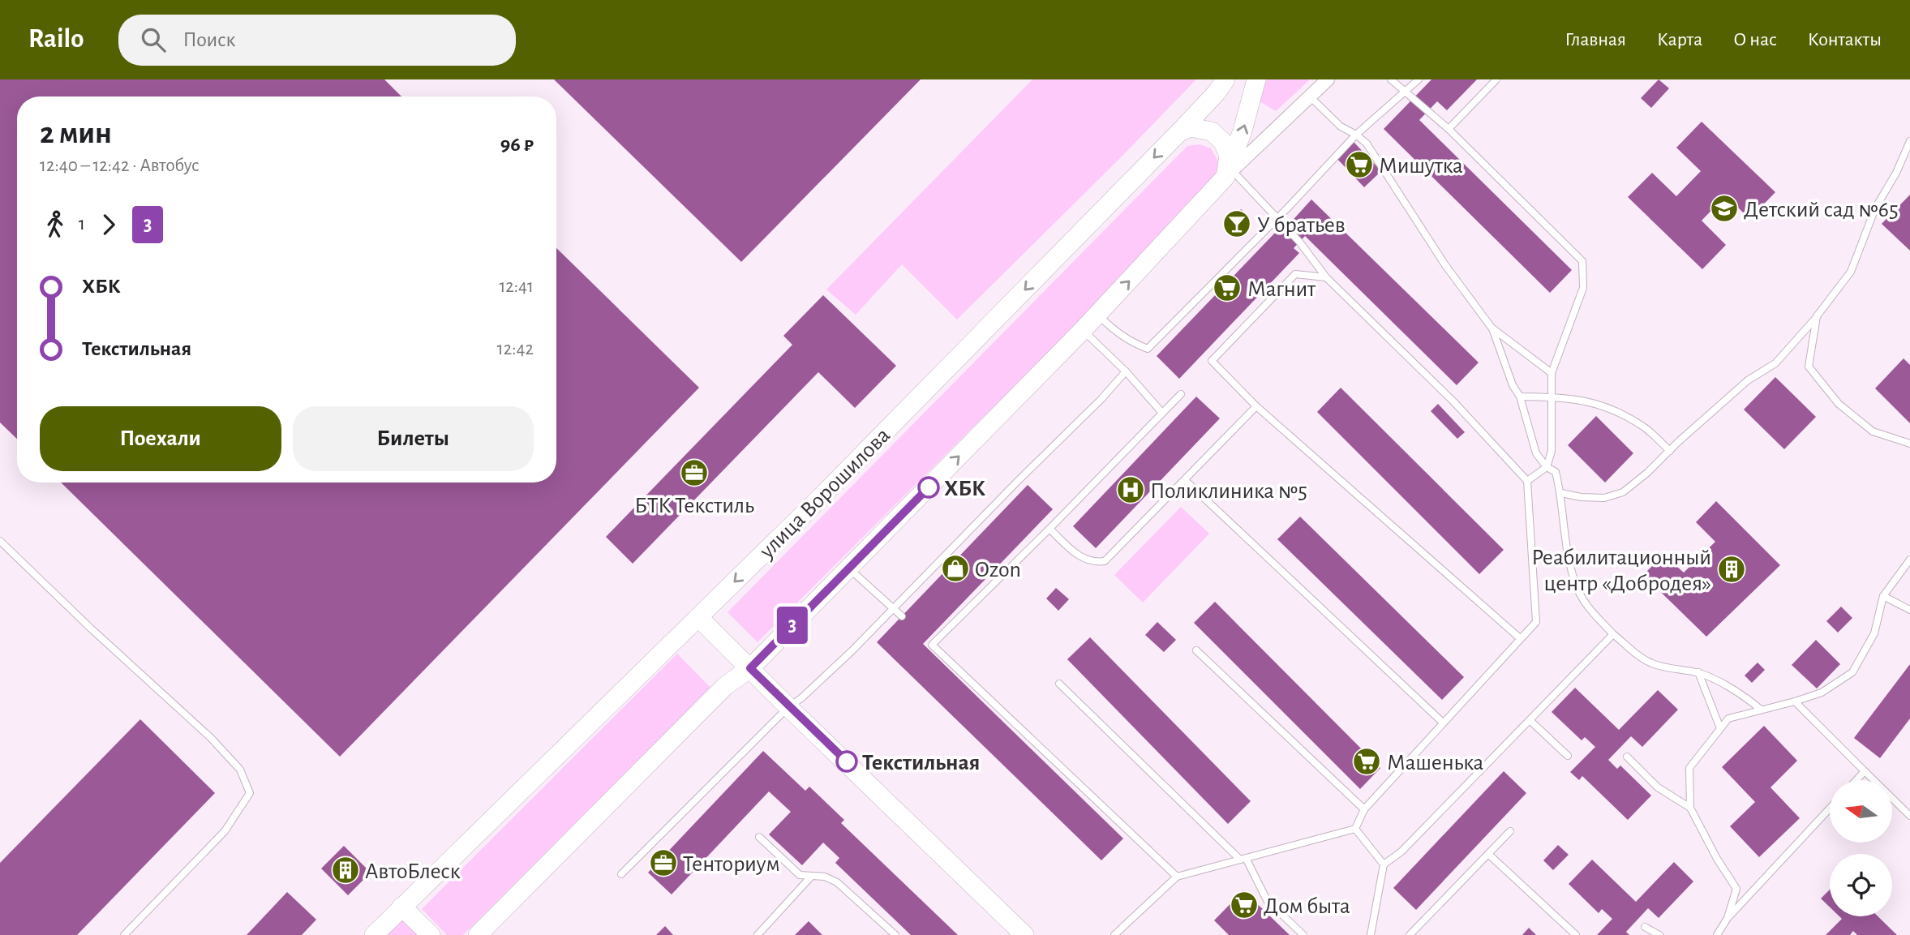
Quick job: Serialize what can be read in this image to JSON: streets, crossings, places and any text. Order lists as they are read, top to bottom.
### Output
{
  "streets": {
    "main road": ["улица Ворошилова"]
  },
  "places": {
    "supermarket": [
      "Мишутка",
      "Магнит",
      "Машенька",
      "Дом быта"
    ],
    "school or university": ["Детский сад №65"],
    "bar": ["У братьев"],
    "office": ["БТК Текстиль", "Тенториум"],
    "other": ["ХБК", "Текстильная"],
    "hospital": ["Поликлиника №5"],
    "shop": ["Ozon"],
    "building": ["Реабилитационный центр «Добродея»", "АвтоБлеск"]
  },
  "lines": ["bus line 3"],
  "north": "left",
  "page": {
    "header": "Railo",
    "search": "Поиск",
    "nav": [
      "Главная",
      "Карта",
      "О нас",
      "Контакты"
    ],
    "on_map": "3",
    "heading": ["2 мин", "12:40 – 12:42 · Автобус", "96 ₽"],
    "legs": ["1", "3"],
    "list": [
      {
        "name": "ХБК",
        "value": "12:41"
      },
      {
        "name": "Текстильная",
        "value": "12:42"
      }
    ],
    "buttons": ["Поехали", "Билеты"]
  }
}
